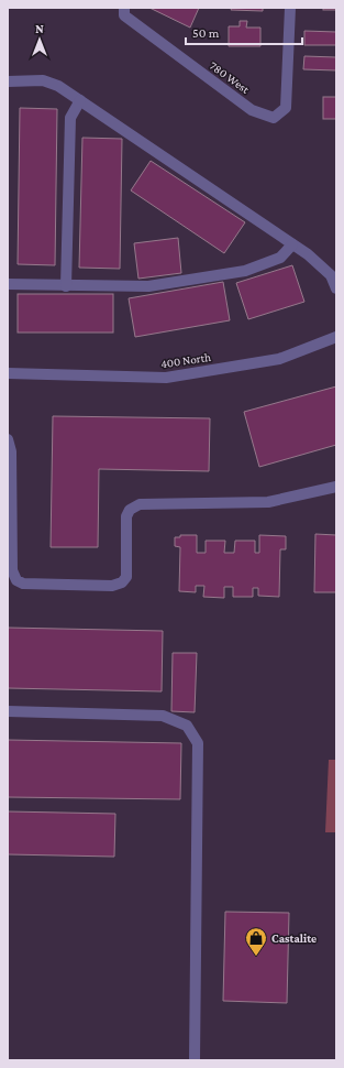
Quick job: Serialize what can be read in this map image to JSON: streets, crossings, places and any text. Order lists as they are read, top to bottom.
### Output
{
  "streets": {
    "street": ["780 West", "400 North"]
  },
  "places": {
    "shop": ["Castalite"]
  },
  "scale_bar": "50 m",
  "north": "top"
}
